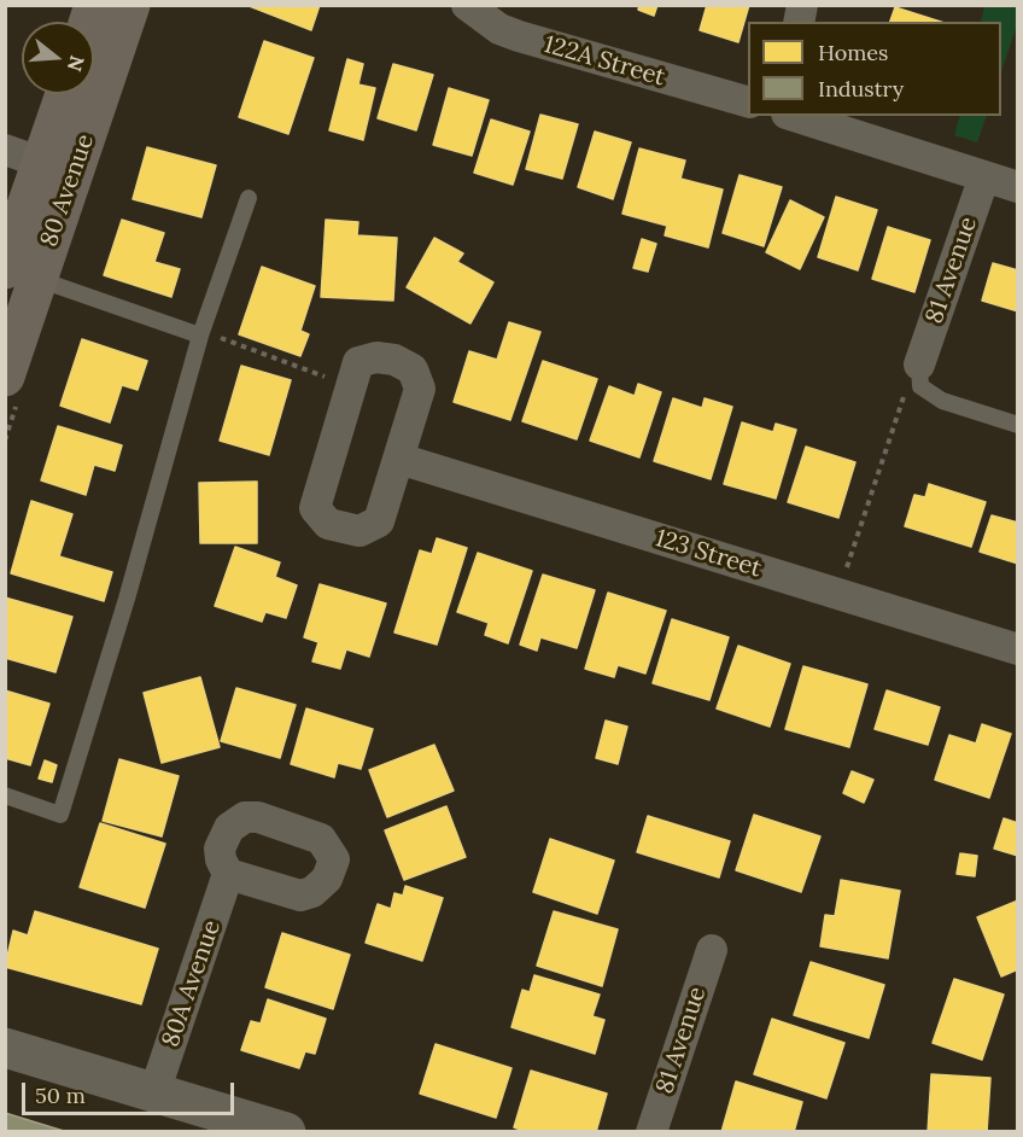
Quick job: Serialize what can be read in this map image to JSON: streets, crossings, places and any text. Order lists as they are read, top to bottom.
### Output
{
  "streets": {
    "main road": ["80 Avenue"],
    "street": [
      "122A Street",
      "81 Avenue",
      "123 Street",
      "80A Avenue"
    ]
  },
  "legend": ["Homes", "Industry"],
  "scale_bar": "50 m",
  "north": "right"
}
